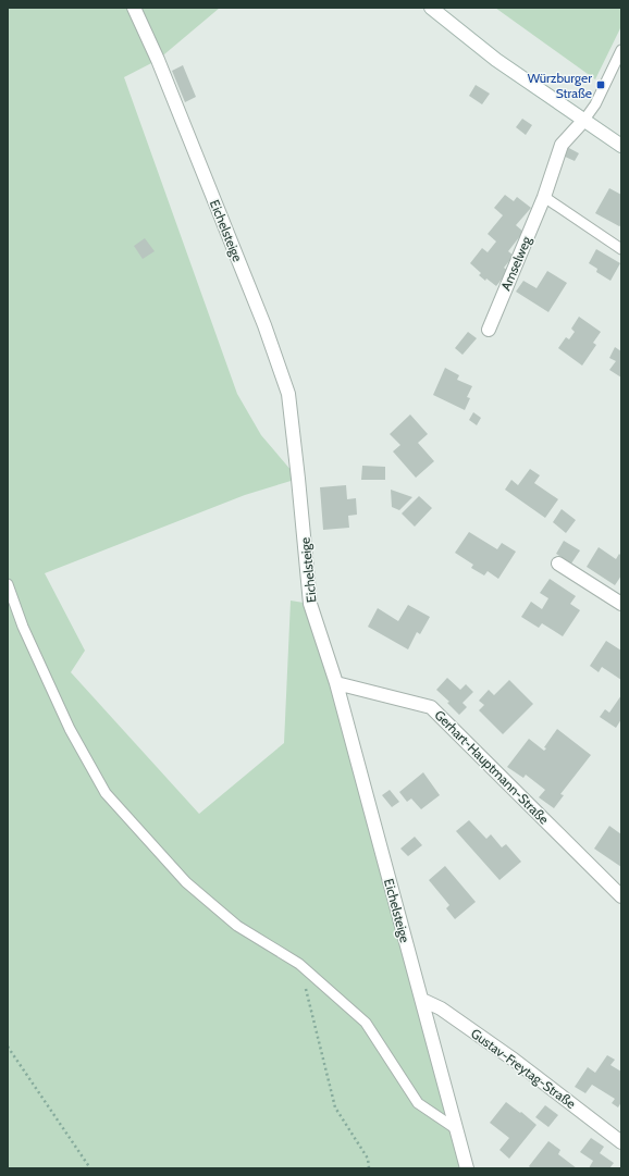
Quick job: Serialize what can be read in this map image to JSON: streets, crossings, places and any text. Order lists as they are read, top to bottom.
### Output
{
  "streets": {
    "street": [
      "Eichelsteige",
      "Amselweg",
      "Gerhart-Hauptmann-Straße",
      "Gustav-Freytag-Straße"
    ]
  },
  "crossings": [
    ["Eichelsteige", "Gerhart-Hauptmann-Straße"],
    ["Eichelsteige", "Gustav-Freytag-Straße"]
  ],
  "places": {
    "transit": ["Würzburger Straße"]
  }
}
